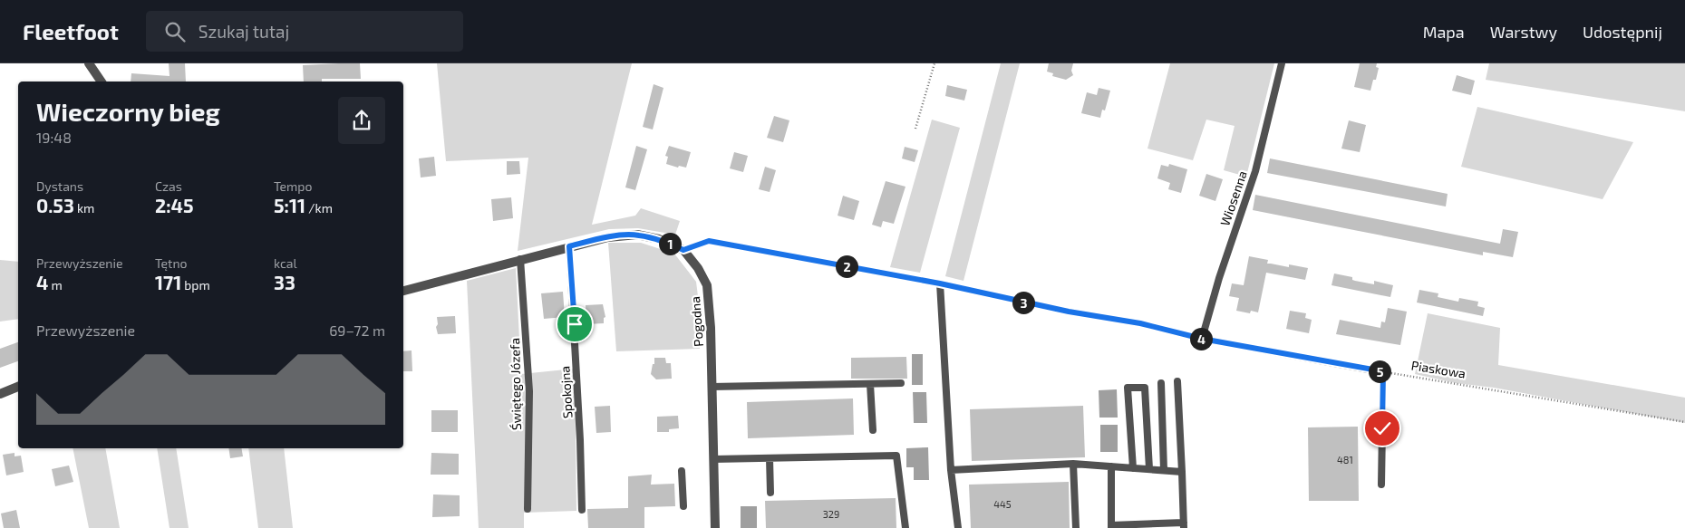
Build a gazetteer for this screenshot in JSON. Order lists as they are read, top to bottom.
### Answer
{
  "streets": {
    "street": ["Pogodna"],
    "lane": ["Wiosenna", "Świętego Józefa", "Spokojna"],
    "path": ["Piaskowa"]
  },
  "crossings": [
    ["Pogodna", "Świętego Józefa"],
    ["Pogodna", "Spokojna"]
  ],
  "house_numbers": ["481", "445", "329"],
  "page": {
    "header": "Fleetfoot",
    "search": "Szukaj tutaj",
    "nav": ["Mapa", "Warstwy", "Udostępnij"],
    "heading": ["Wieczorny bieg", "19:48"],
    "stats": [
      ["Dystans", "0.53 km"],
      ["Czas", "2:45"],
      ["Tempo", "5:11 /km"],
      ["Przewyższenie", "4 m"],
      ["Tętno", "171 bpm"],
      ["kcal", "33"]
    ],
    "pins": [
      "1",
      "2",
      "3",
      "4",
      "5"
    ],
    "chart": ["Przewyższenie", "69–72 m"]
  }
}
